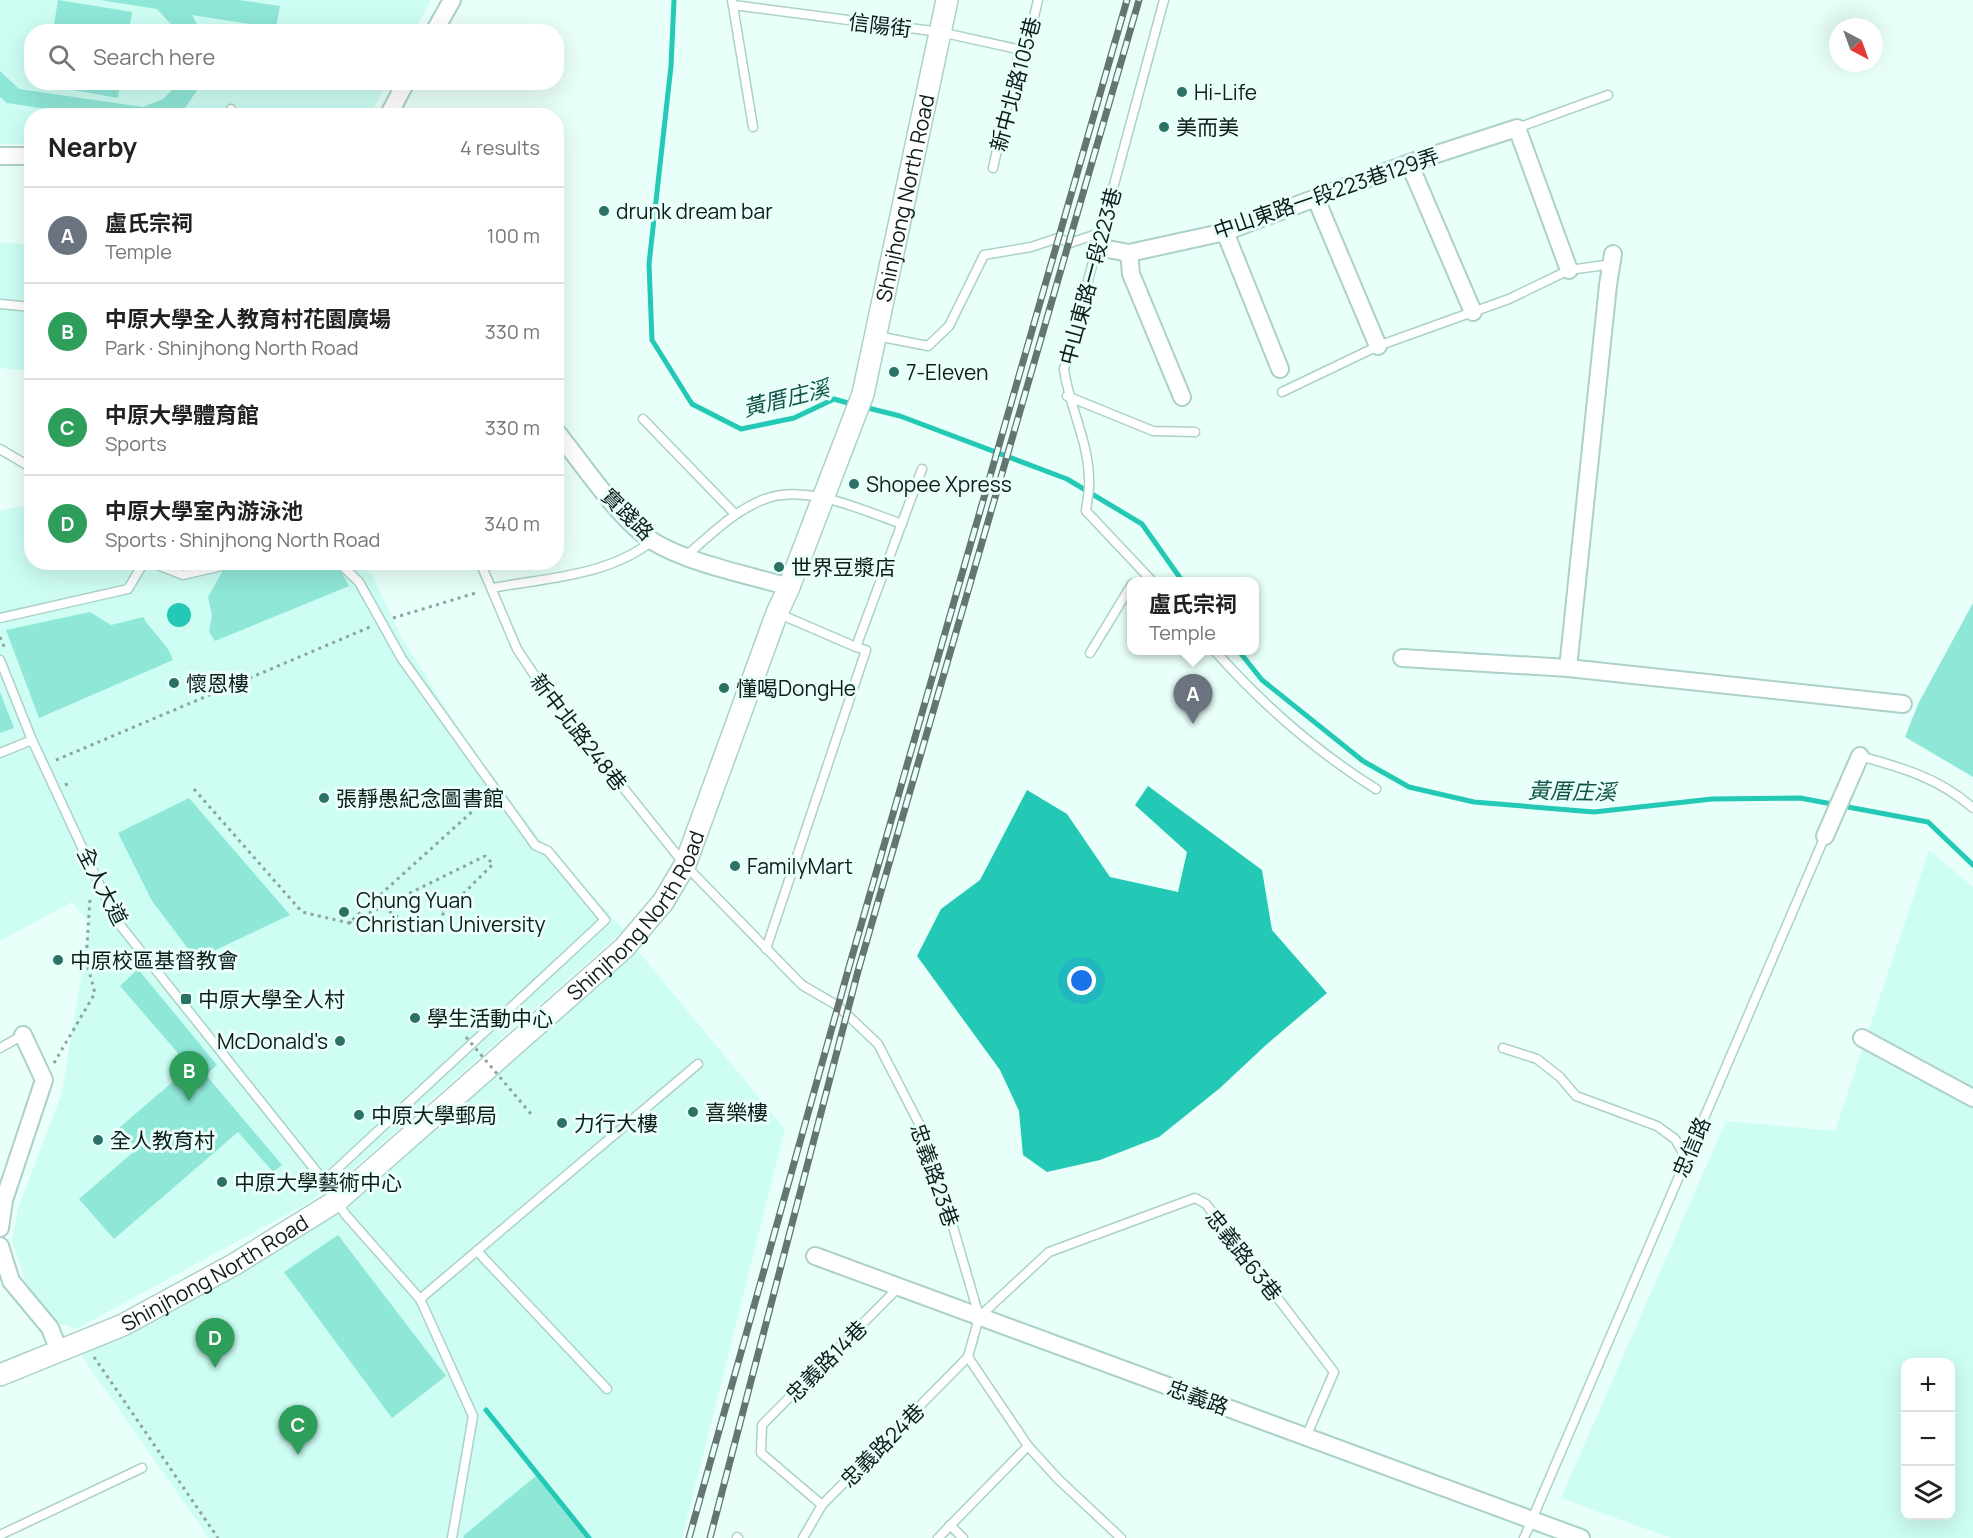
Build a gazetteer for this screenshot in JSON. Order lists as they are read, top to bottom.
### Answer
{
  "streets": {
    "street": [
      "中山東路一段223巷129弄",
      "Shinjhong North Road",
      "實踐路",
      "忠信路",
      "忠義路"
    ],
    "lane": [
      "信陽街",
      "新中北路105巷",
      "中山東路一段223巷",
      "新中北路248巷",
      "全人大道",
      "忠義路23巷",
      "忠義路63巷",
      "忠義路14巷",
      "忠義路24巷"
    ]
  },
  "crossings": [
    ["信陽街", "新中北路105巷"],
    ["信陽街", "Shinjhong North Road"],
    ["中山東路一段223巷129弄", "中山東路一段223巷"],
    ["Shinjhong North Road", "實踐路"],
    ["Shinjhong North Road", "新中北路248巷"],
    ["Shinjhong North Road", "全人大道"],
    ["新中北路248巷", "忠義路23巷"],
    ["忠信路", "忠義路"],
    ["忠義路23巷", "忠義路63巷"],
    ["忠義路23巷", "忠義路"],
    ["忠義路63巷", "忠義路"],
    ["忠義路14巷", "忠義路"],
    ["忠義路14巷", "忠義路24巷"]
  ],
  "water": ["黃厝庄溪"],
  "places": {
    "other": [
      "Hi-Life",
      "美而美",
      "drunk dream bar",
      "7-Eleven",
      "Shopee Xpress",
      "世界豆漿店",
      "懷恩樓",
      "懂喝DongHe",
      "張靜愚紀念圖書館",
      "FamilyMart",
      "Chung Yuan Christian University",
      "中原校區基督教會",
      "學生活動中心",
      "McDonald's",
      "喜樂樓",
      "中原大學郵局",
      "力行大樓",
      "全人教育村",
      "中原大學藝術中心"
    ],
    "transit": ["中原大學全人村"]
  },
  "north": "bottom right",
  "page": {
    "search": "Search here",
    "heading": ["Nearby", "4 results"],
    "list": [
      {
        "mark": "A",
        "name": "盧氏宗祠",
        "note": "Temple",
        "value": "100 m"
      },
      {
        "mark": "B",
        "name": "中原大學全人教育村花園廣場",
        "note": "Park · Shinjhong North Road",
        "value": "330 m"
      },
      {
        "mark": "C",
        "name": "中原大學體育館",
        "note": "Sports",
        "value": "330 m"
      },
      {
        "mark": "D",
        "name": "中原大學室內游泳池",
        "note": "Sports · Shinjhong North Road",
        "value": "340 m"
      }
    ],
    "popup": ["盧氏宗祠", "Temple"],
    "pins": [
      "A",
      "B",
      "D",
      "C"
    ],
    "map_buttons": ["+", "−"]
  }
}
